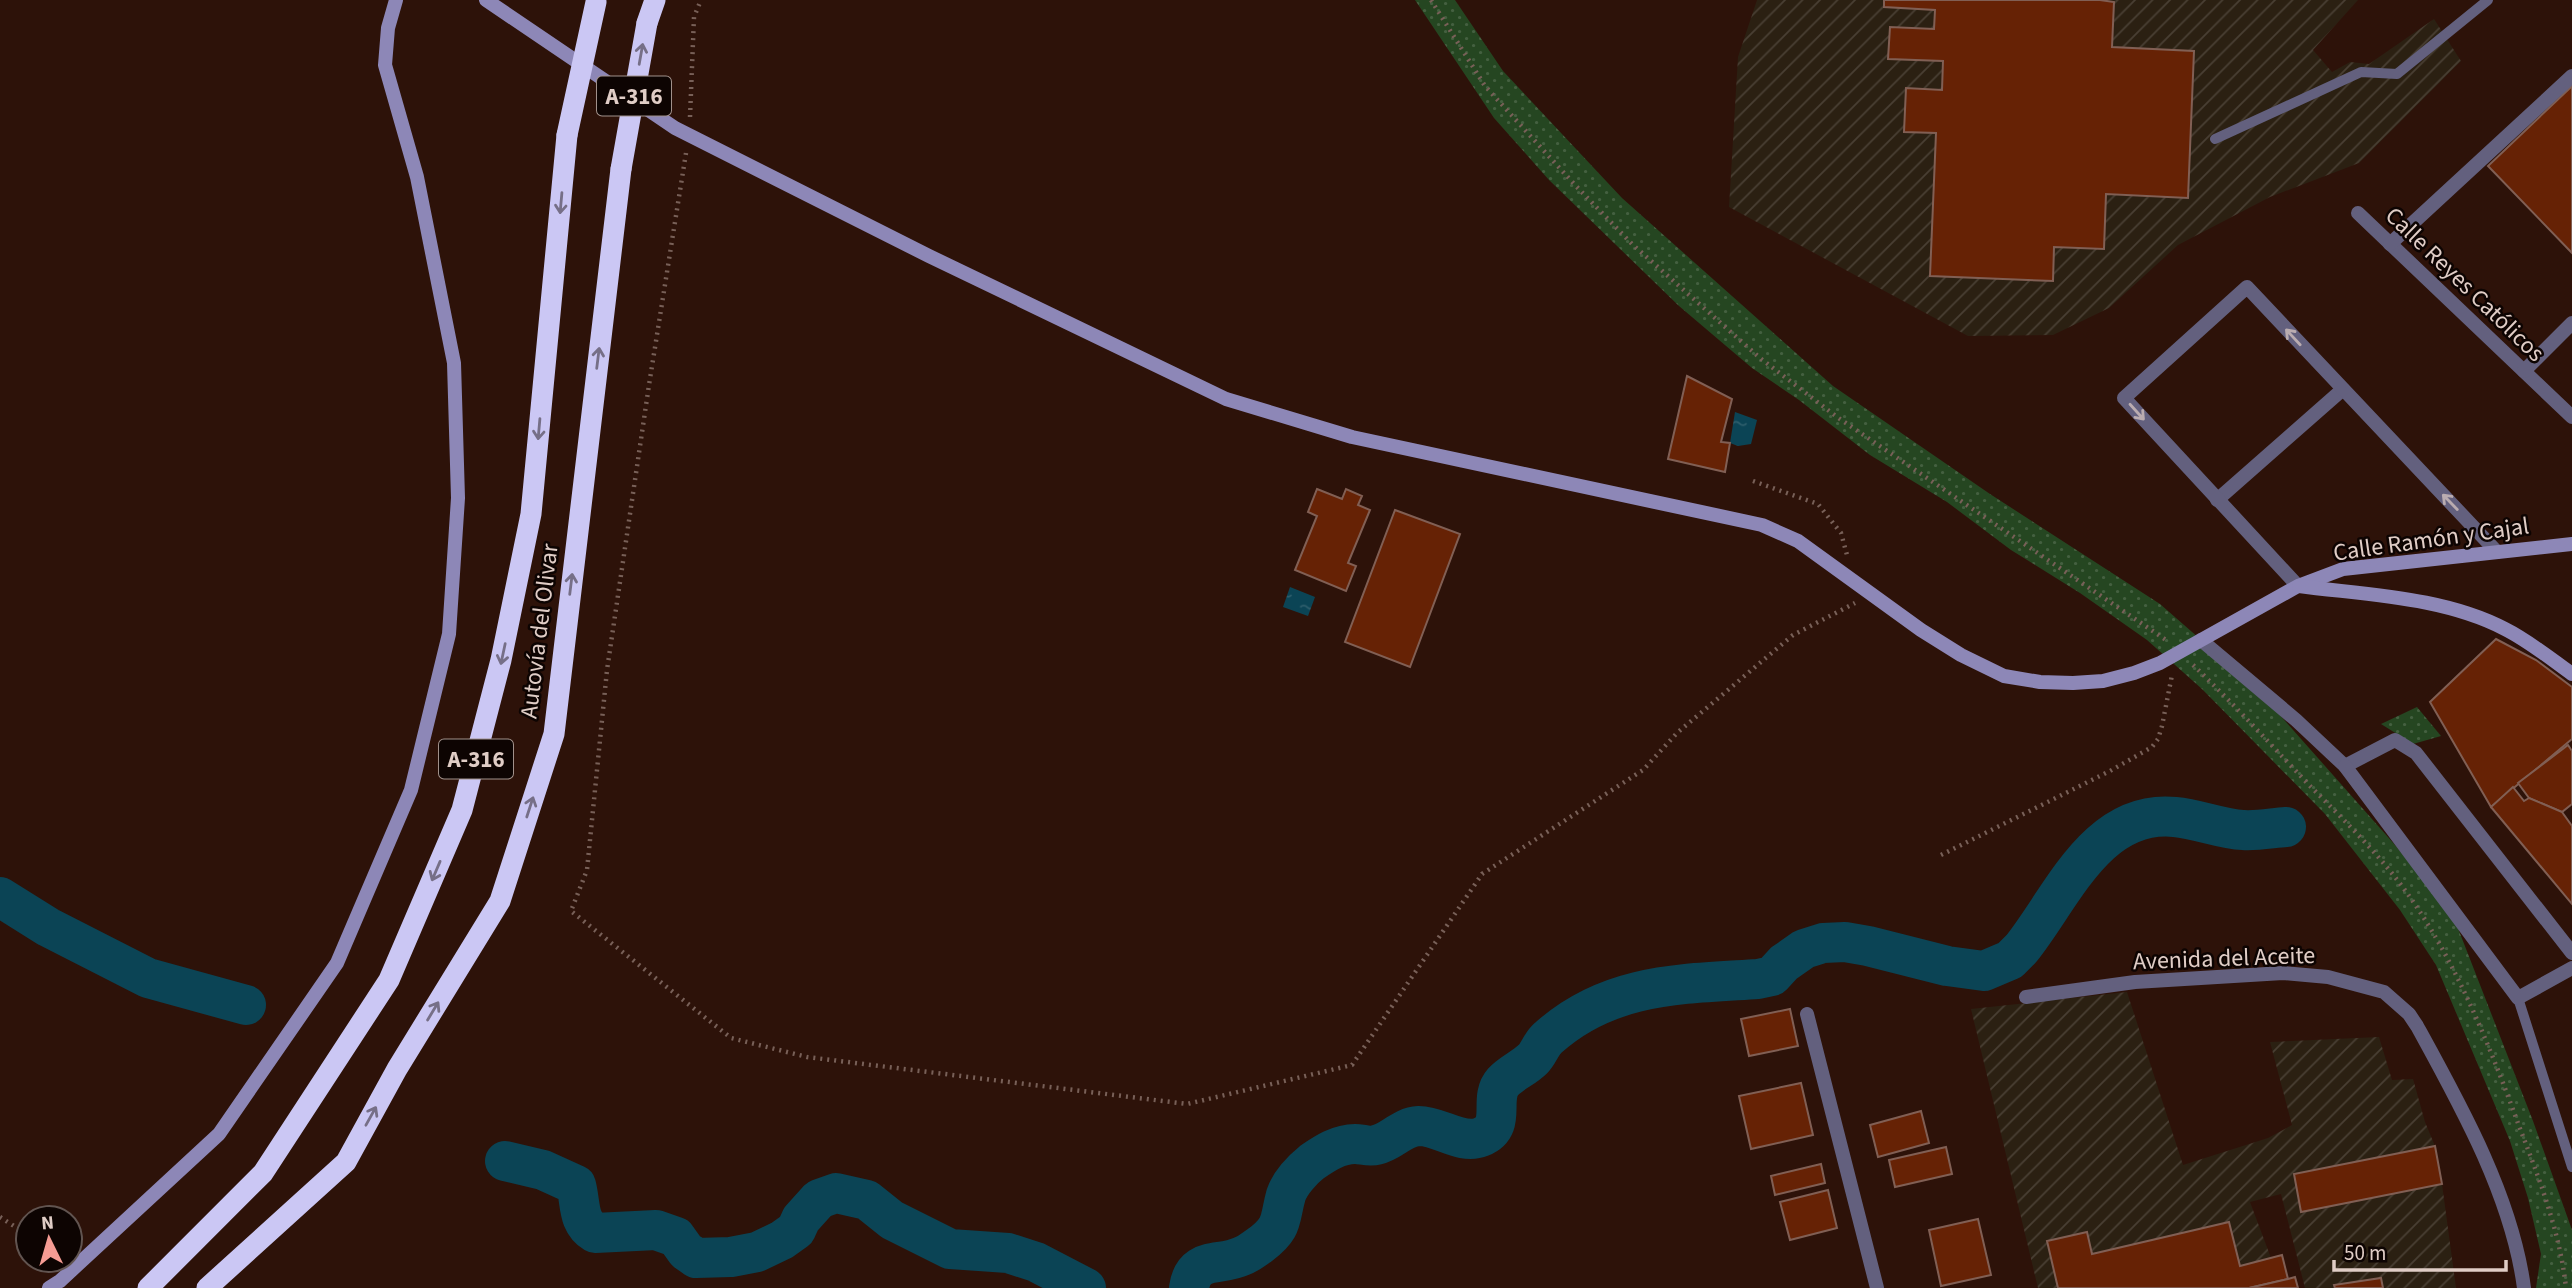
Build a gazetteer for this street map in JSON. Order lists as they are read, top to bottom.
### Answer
{
  "streets": {
    "highway": ["A-316", "Autovía del Olivar"],
    "street": ["Calle Reyes Católicos", "Calle Ramón y Cajal", "Avenida del Aceite"]
  },
  "scale_bar": "50 m",
  "north": "top"
}
